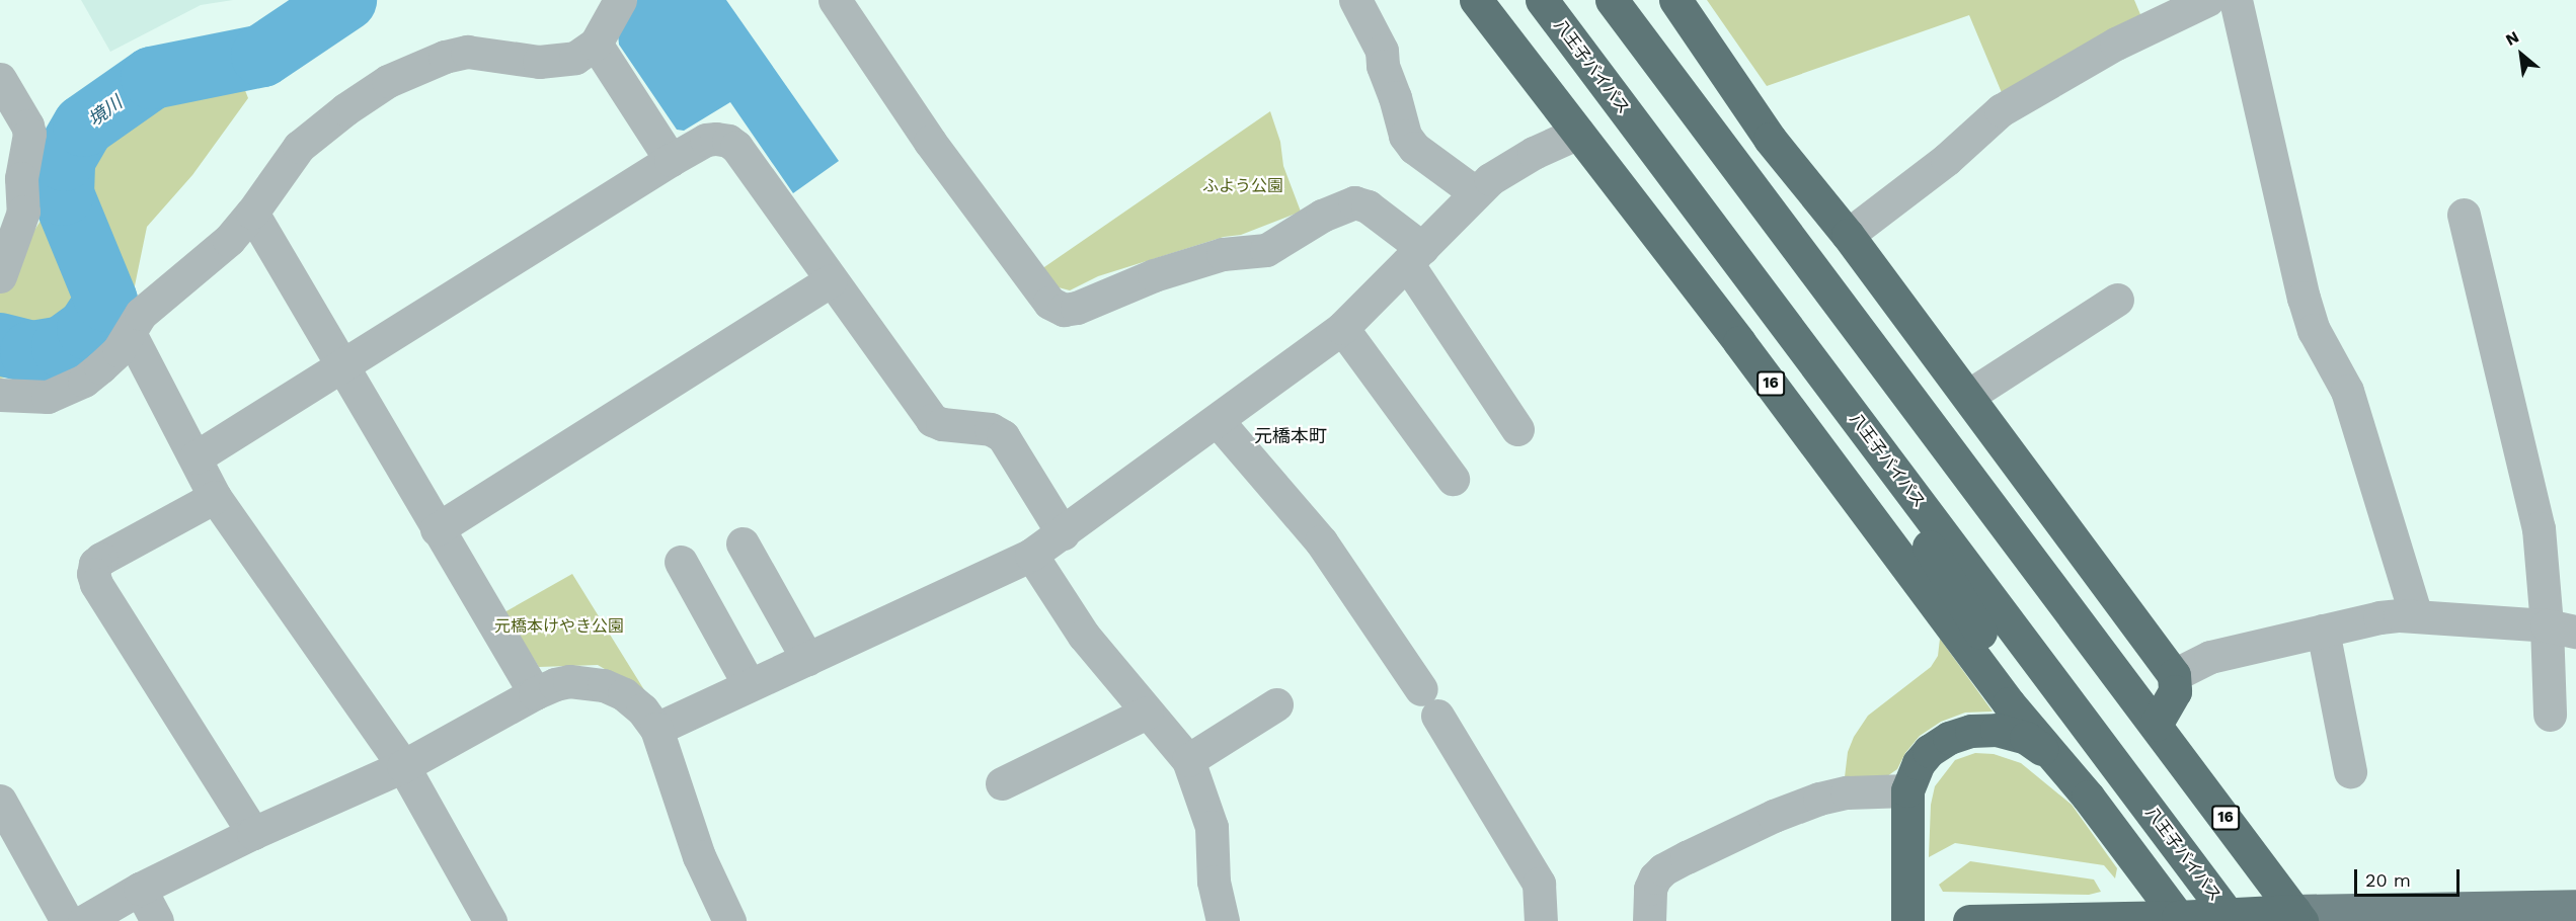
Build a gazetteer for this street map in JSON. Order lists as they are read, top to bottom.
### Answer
{
  "streets": {
    "highway": ["八王子バイパス", "16"]
  },
  "crossings": [
    ["八王子バイパス", "16"]
  ],
  "districts": ["元橋本町"],
  "water": ["境川"],
  "parks": ["ふよう公園", "元橋本けやき公園"],
  "scale_bar": "20 m",
  "north": "top left"
}
